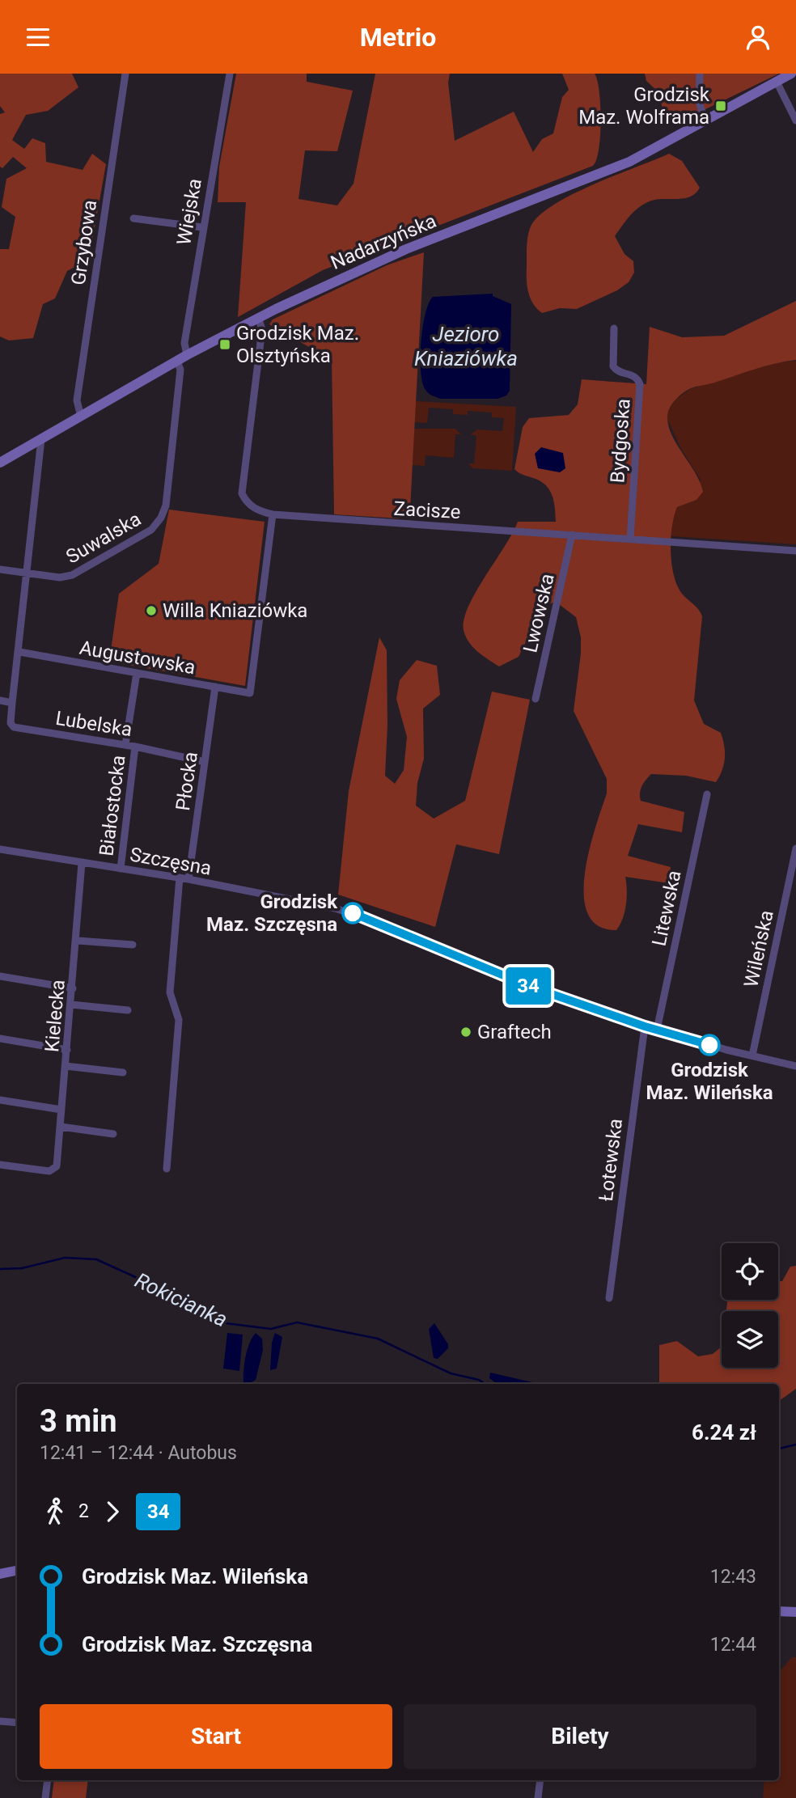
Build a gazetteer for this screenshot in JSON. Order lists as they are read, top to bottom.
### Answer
{
  "streets": {
    "street": [
      "Wiejska",
      "Nadarzyńska",
      "Grzybowa",
      "Bydgoska",
      "Zacisze",
      "Suwalska",
      "Lwowska",
      "Augustowska",
      "Lubelska",
      "Płocka",
      "Białostocka",
      "Szczęsna",
      "Litewska",
      "Wileńska",
      "Kielecka",
      "Łotewska"
    ]
  },
  "crossings": [
    ["Wiejska", "Nadarzyńska"],
    ["Nadarzyńska", "Grzybowa"],
    ["Nadarzyńska", "Zacisze"],
    ["Nadarzyńska", "Suwalska"],
    ["Bydgoska", "Zacisze"],
    ["Zacisze", "Lwowska"],
    ["Zacisze", "Augustowska"],
    ["Augustowska", "Płocka"],
    ["Augustowska", "Białostocka"],
    ["Lubelska", "Płocka"],
    ["Lubelska", "Białostocka"],
    ["Płocka", "Szczęsna"],
    ["Białostocka", "Szczęsna"],
    ["Szczęsna", "Litewska"],
    ["Szczęsna", "Wileńska"],
    ["Szczęsna", "Kielecka"],
    ["Szczęsna", "Łotewska"]
  ],
  "water": ["Jezioro Kniaziówka", "Rokicianka"],
  "places": {
    "transit": ["Grodzisk Maz. Wolframa", "Grodzisk Maz. Olsztyńska"],
    "other": [
      "Willa Kniaziówka",
      "Grodzisk Maz. Szczęsna",
      "Graftech",
      "Grodzisk Maz. Wileńska"
    ]
  },
  "lines": ["bus line 34"],
  "page": {
    "header": "Metrio",
    "on_map": "34",
    "heading": ["3 min", "12:41 – 12:44 · Autobus", "6.24 zł"],
    "legs": ["2", "34"],
    "list": [
      {
        "name": "Grodzisk Maz. Wileńska",
        "value": "12:43"
      },
      {
        "name": "Grodzisk Maz. Szczęsna",
        "value": "12:44"
      }
    ],
    "buttons": ["Start", "Bilety"]
  }
}
